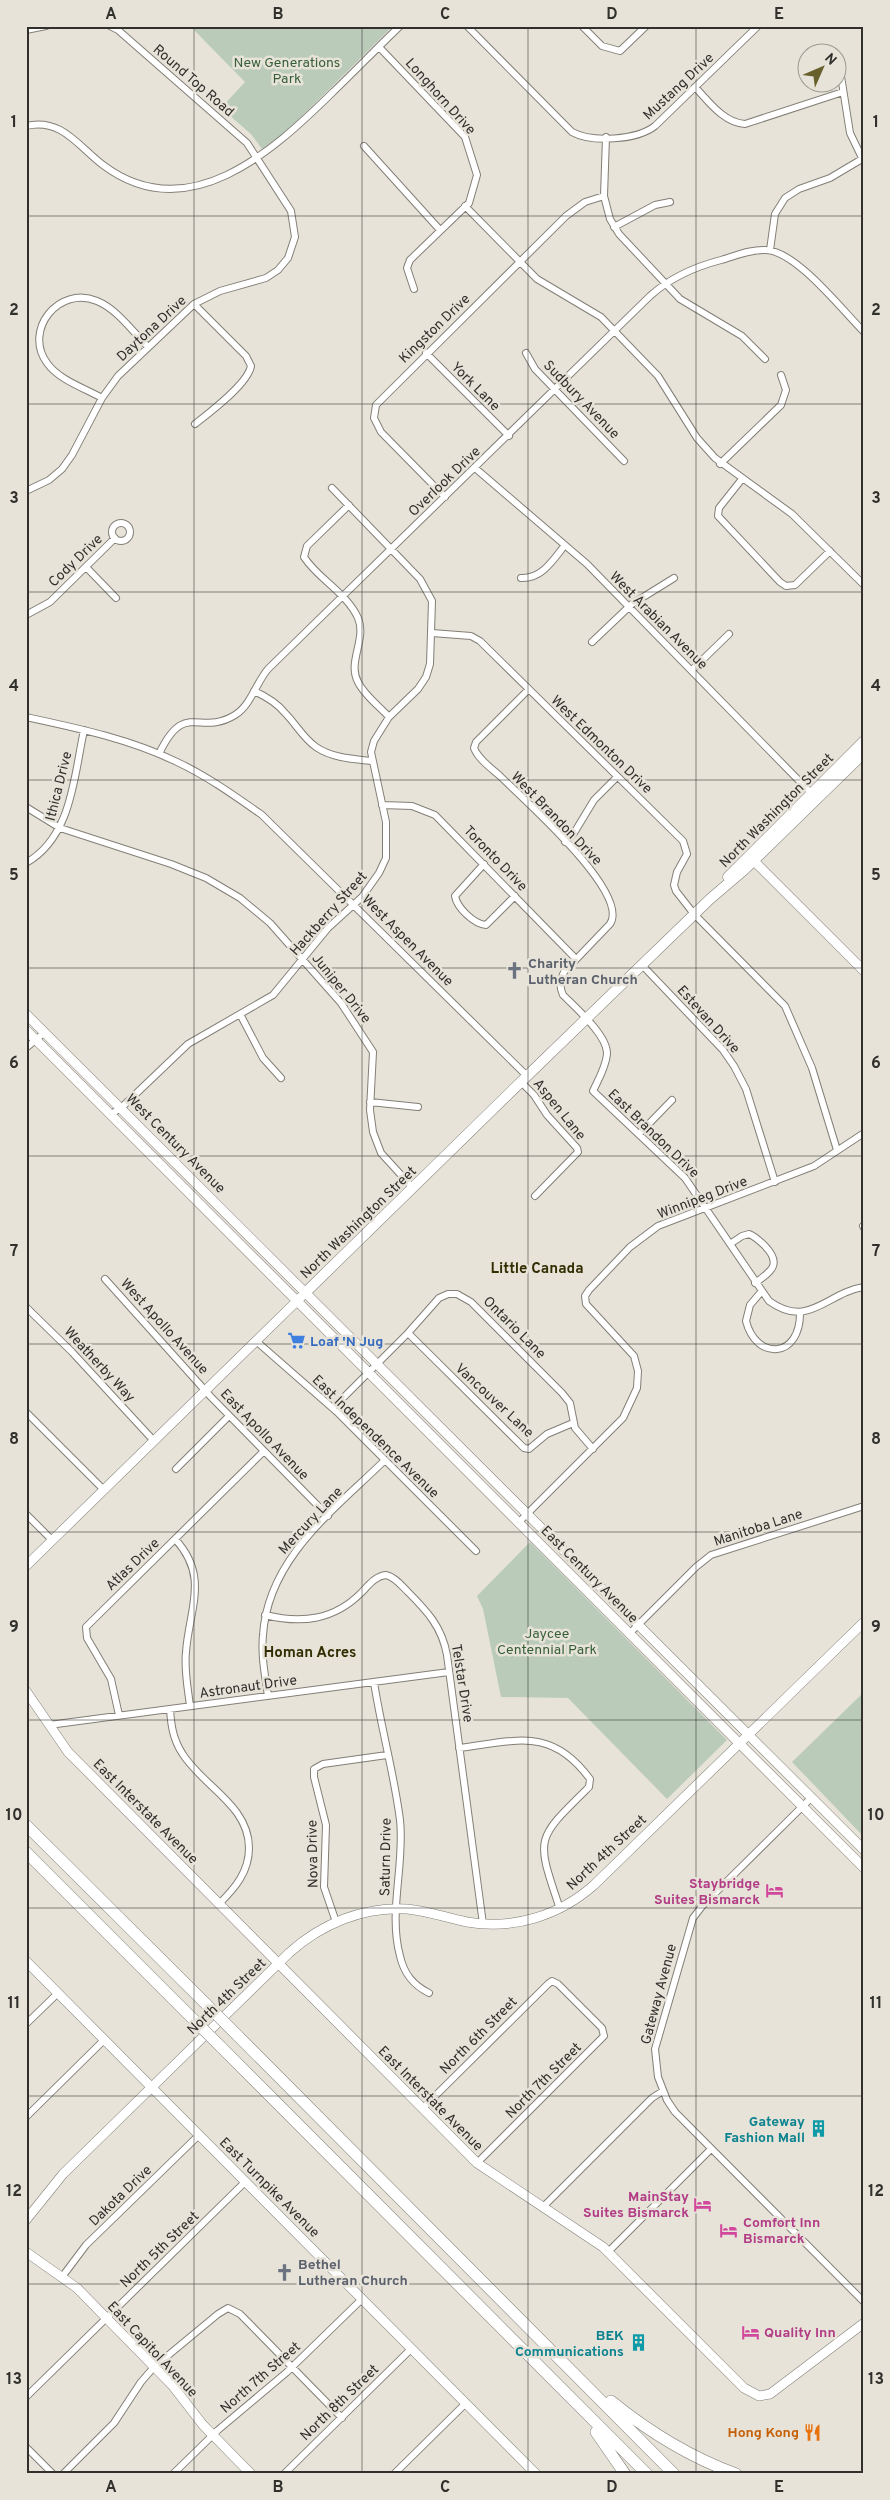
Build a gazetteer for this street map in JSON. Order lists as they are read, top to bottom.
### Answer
{
  "streets": {
    "main road": ["North Washington Street"],
    "street": [
      "Round Top Road",
      "Mustang Drive",
      "Longhorn Drive",
      "Daytona Drive",
      "Kingston Drive",
      "York Lane",
      "Sudbury Avenue",
      "Overlook Drive",
      "Cody Drive",
      "West Arabian Avenue",
      "West Edmonton Drive",
      "Ithica Drive",
      "West Brandon Drive",
      "Toronto Drive",
      "Hackberry Street",
      "West Aspen Avenue",
      "Juniper Drive",
      "Estevan Drive",
      "Aspen Lane",
      "East Brandon Drive",
      "West Century Avenue",
      "Winnipeg Drive",
      "West Apollo Avenue",
      "Ontario Lane",
      "Weatherby Way",
      "Vancouver Lane",
      "East Apollo Avenue",
      "East Independence Avenue",
      "Mercury Lane",
      "Manitoba Lane",
      "Atlas Drive",
      "East Century Avenue",
      "Telstar Drive",
      "Astronaut Drive",
      "East Interstate Avenue",
      "North 4th Street",
      "Nova Drive",
      "Saturn Drive",
      "Gateway Avenue",
      "North 6th Street",
      "North 7th Street",
      "East Turnpike Avenue",
      "Dakota Drive",
      "North 5th Street",
      "East Capitol Avenue",
      "North 8th Street"
    ]
  },
  "crossings": [
    ["Round Top Road", "Daytona Drive"],
    ["Kingston Drive", "York Lane"],
    ["Kingston Drive", "Overlook Drive"],
    ["York Lane", "Overlook Drive"],
    ["Sudbury Avenue", "Overlook Drive"],
    ["Overlook Drive", "West Arabian Avenue"],
    ["Overlook Drive", "Hackberry Street"],
    ["Overlook Drive", "West Aspen Avenue"],
    ["West Arabian Avenue", "North Washington Street"],
    ["West Edmonton Drive", "North Washington Street"],
    ["West Edmonton Drive", "West Brandon Drive"],
    ["West Edmonton Drive", "Hackberry Street"],
    ["Ithica Drive", "West Aspen Avenue"],
    ["Ithica Drive", "Juniper Drive"],
    ["North Washington Street", "West Brandon Drive"],
    ["North Washington Street", "West Aspen Avenue"],
    ["North Washington Street", "Juniper Drive"],
    ["North Washington Street", "Estevan Drive"],
    ["North Washington Street", "Aspen Lane"],
    ["North Washington Street", "East Brandon Drive"],
    ["North Washington Street", "West Century Avenue"],
    ["North Washington Street", "West Apollo Avenue"],
    ["North Washington Street", "Weatherby Way"],
    ["North Washington Street", "East Apollo Avenue"],
    ["North Washington Street", "East Independence Avenue"],
    ["North Washington Street", "East Century Avenue"],
    ["West Brandon Drive", "Toronto Drive"],
    ["West Brandon Drive", "East Brandon Drive"],
    ["Toronto Drive", "Hackberry Street"],
    ["Hackberry Street", "West Aspen Avenue"],
    ["Hackberry Street", "Juniper Drive"],
    ["Hackberry Street", "West Century Avenue"],
    ["West Aspen Avenue", "Aspen Lane"],
    ["Estevan Drive", "Winnipeg Drive"],
    ["East Brandon Drive", "Winnipeg Drive"],
    ["West Century Avenue", "East Century Avenue"],
    ["Winnipeg Drive", "Ontario Lane"],
    ["Winnipeg Drive", "East Century Avenue"],
    ["West Apollo Avenue", "East Apollo Avenue"],
    ["Ontario Lane", "Vancouver Lane"],
    ["Ontario Lane", "East Independence Avenue"],
    ["Ontario Lane", "East Century Avenue"],
    ["East Apollo Avenue", "Mercury Lane"],
    ["East Apollo Avenue", "Atlas Drive"],
    ["East Independence Avenue", "Mercury Lane"],
    ["Mercury Lane", "Telstar Drive"],
    ["Mercury Lane", "Astronaut Drive"],
    ["Manitoba Lane", "East Century Avenue"],
    ["Atlas Drive", "Astronaut Drive"],
    ["East Century Avenue", "North 4th Street"],
    ["East Century Avenue", "Gateway Avenue"],
    ["Telstar Drive", "Astronaut Drive"],
    ["Telstar Drive", "North 4th Street"],
    ["Astronaut Drive", "East Interstate Avenue"],
    ["Astronaut Drive", "Saturn Drive"],
    ["East Interstate Avenue", "North 4th Street"],
    ["East Interstate Avenue", "North 6th Street"],
    ["East Interstate Avenue", "North 7th Street"],
    ["North 4th Street", "Nova Drive"],
    ["North 4th Street", "Saturn Drive"],
    ["North 4th Street", "East Turnpike Avenue"],
    ["Nova Drive", "Saturn Drive"],
    ["North 6th Street", "North 7th Street"],
    ["North 7th Street", "East Turnpike Avenue"],
    ["North 7th Street", "East Capitol Avenue"],
    ["East Turnpike Avenue", "Dakota Drive"],
    ["East Turnpike Avenue", "North 5th Street"],
    ["East Turnpike Avenue", "North 8th Street"],
    ["Dakota Drive", "East Capitol Avenue"],
    ["North 5th Street", "East Capitol Avenue"]
  ],
  "districts": ["Little Canada", "Homan Acres"],
  "parks": ["New Generations Park", "Jaycee Centennial Park"],
  "places": {
    "church": ["Charity Lutheran Church", "Bethel Lutheran Church"],
    "supermarket": ["Loaf 'N Jug"],
    "hotel": [
      "Staybridge Suites Bismarck",
      "MainStay Suites Bismarck",
      "Comfort Inn Bismarck",
      "Quality Inn"
    ],
    "building": ["Gateway Fashion Mall", "BEK Communications"],
    "restaurant": ["Hong Kong"]
  },
  "north": "top right",
  "grid": {
    "columns": [
      "A",
      "B",
      "C",
      "D",
      "E"
    ],
    "rows": [
      "1",
      "2",
      "3",
      "4",
      "5",
      "6",
      "7",
      "8",
      "9",
      "10",
      "11",
      "12",
      "13"
    ]
  }
}
